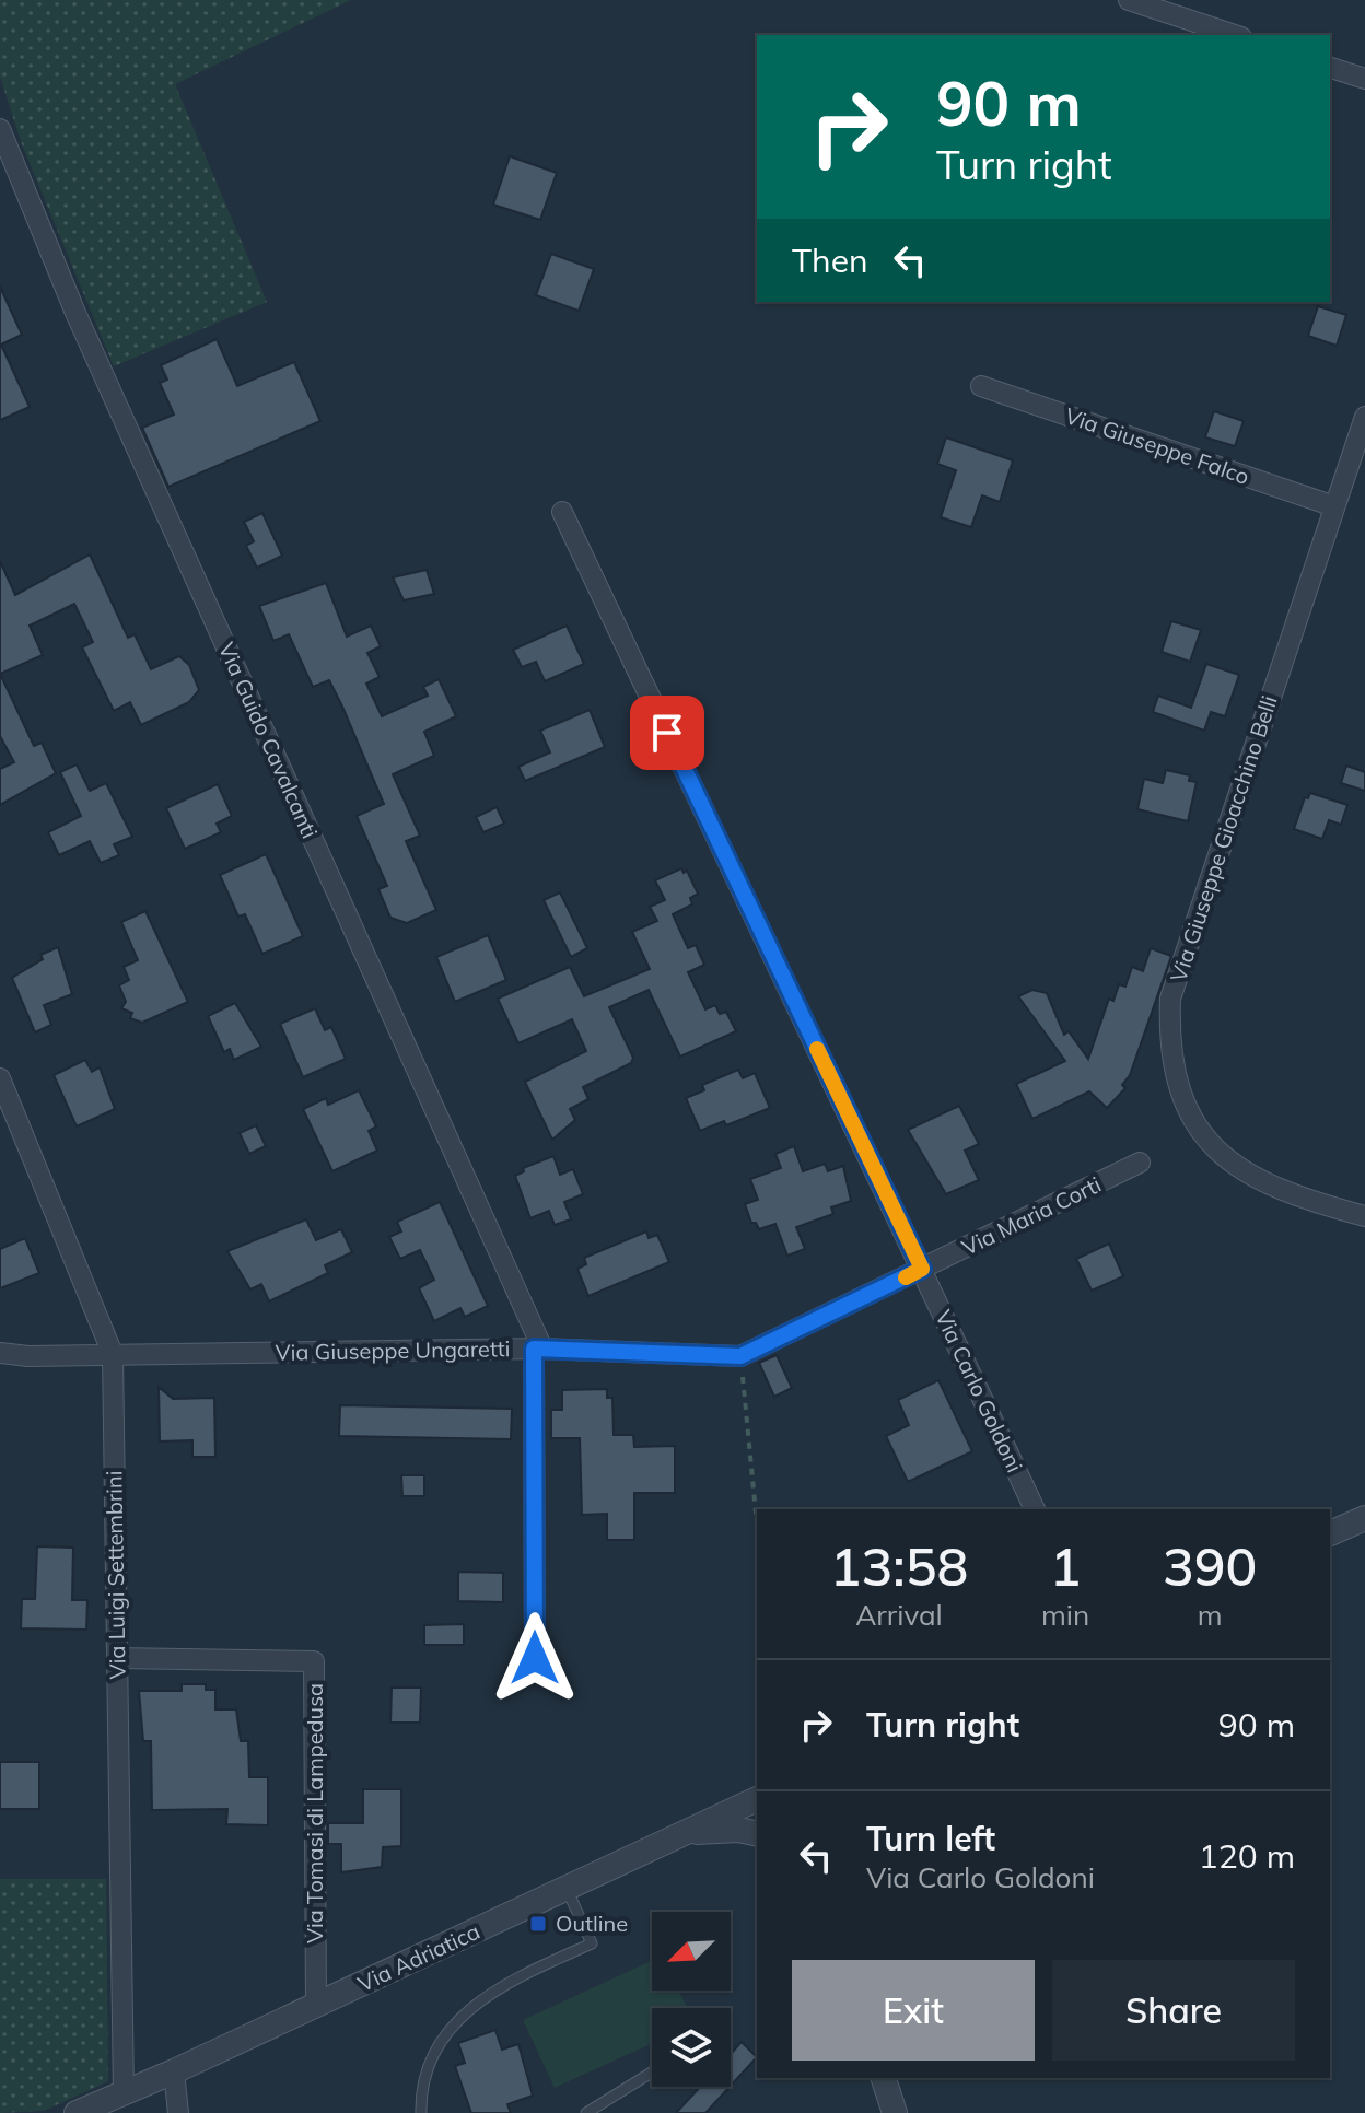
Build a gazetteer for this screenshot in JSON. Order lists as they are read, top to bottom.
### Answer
{
  "streets": {
    "street": [
      "Via Giuseppe Falco",
      "Via Guido Cavalcanti",
      "Via Giuseppe Gioacchino Belli",
      "Via Maria Corti",
      "Via Giuseppe Ungaretti",
      "Via Carlo Goldoni",
      "Via Luigi Settembrini",
      "Via Tomasi di Lampedusa",
      "Via Adriatica"
    ]
  },
  "crossings": [
    ["Via Giuseppe Falco", "Via Giuseppe Gioacchino Belli"],
    ["Via Guido Cavalcanti", "Via Giuseppe Ungaretti"],
    ["Via Maria Corti", "Via Giuseppe Ungaretti"],
    ["Via Maria Corti", "Via Carlo Goldoni"],
    ["Via Giuseppe Ungaretti", "Via Carlo Goldoni"],
    ["Via Giuseppe Ungaretti", "Via Luigi Settembrini"],
    ["Via Luigi Settembrini", "Via Tomasi di Lampedusa"],
    ["Via Luigi Settembrini", "Via Adriatica"],
    ["Via Tomasi di Lampedusa", "Via Adriatica"]
  ],
  "places": {
    "transit": ["Outline"]
  },
  "north": "bottom left",
  "page": {
    "turn": ["90 m", "Turn right"],
    "then": "Then",
    "eta": [
      "13:58",
      "Arrival",
      "1",
      "min",
      "390",
      "m"
    ],
    "list": [
      {
        "name": "Turn right",
        "value": "90 m"
      },
      {
        "name": "Turn left",
        "note": "Via Carlo Goldoni",
        "value": "120 m"
      }
    ],
    "buttons": ["Exit", "Share"]
  }
}
